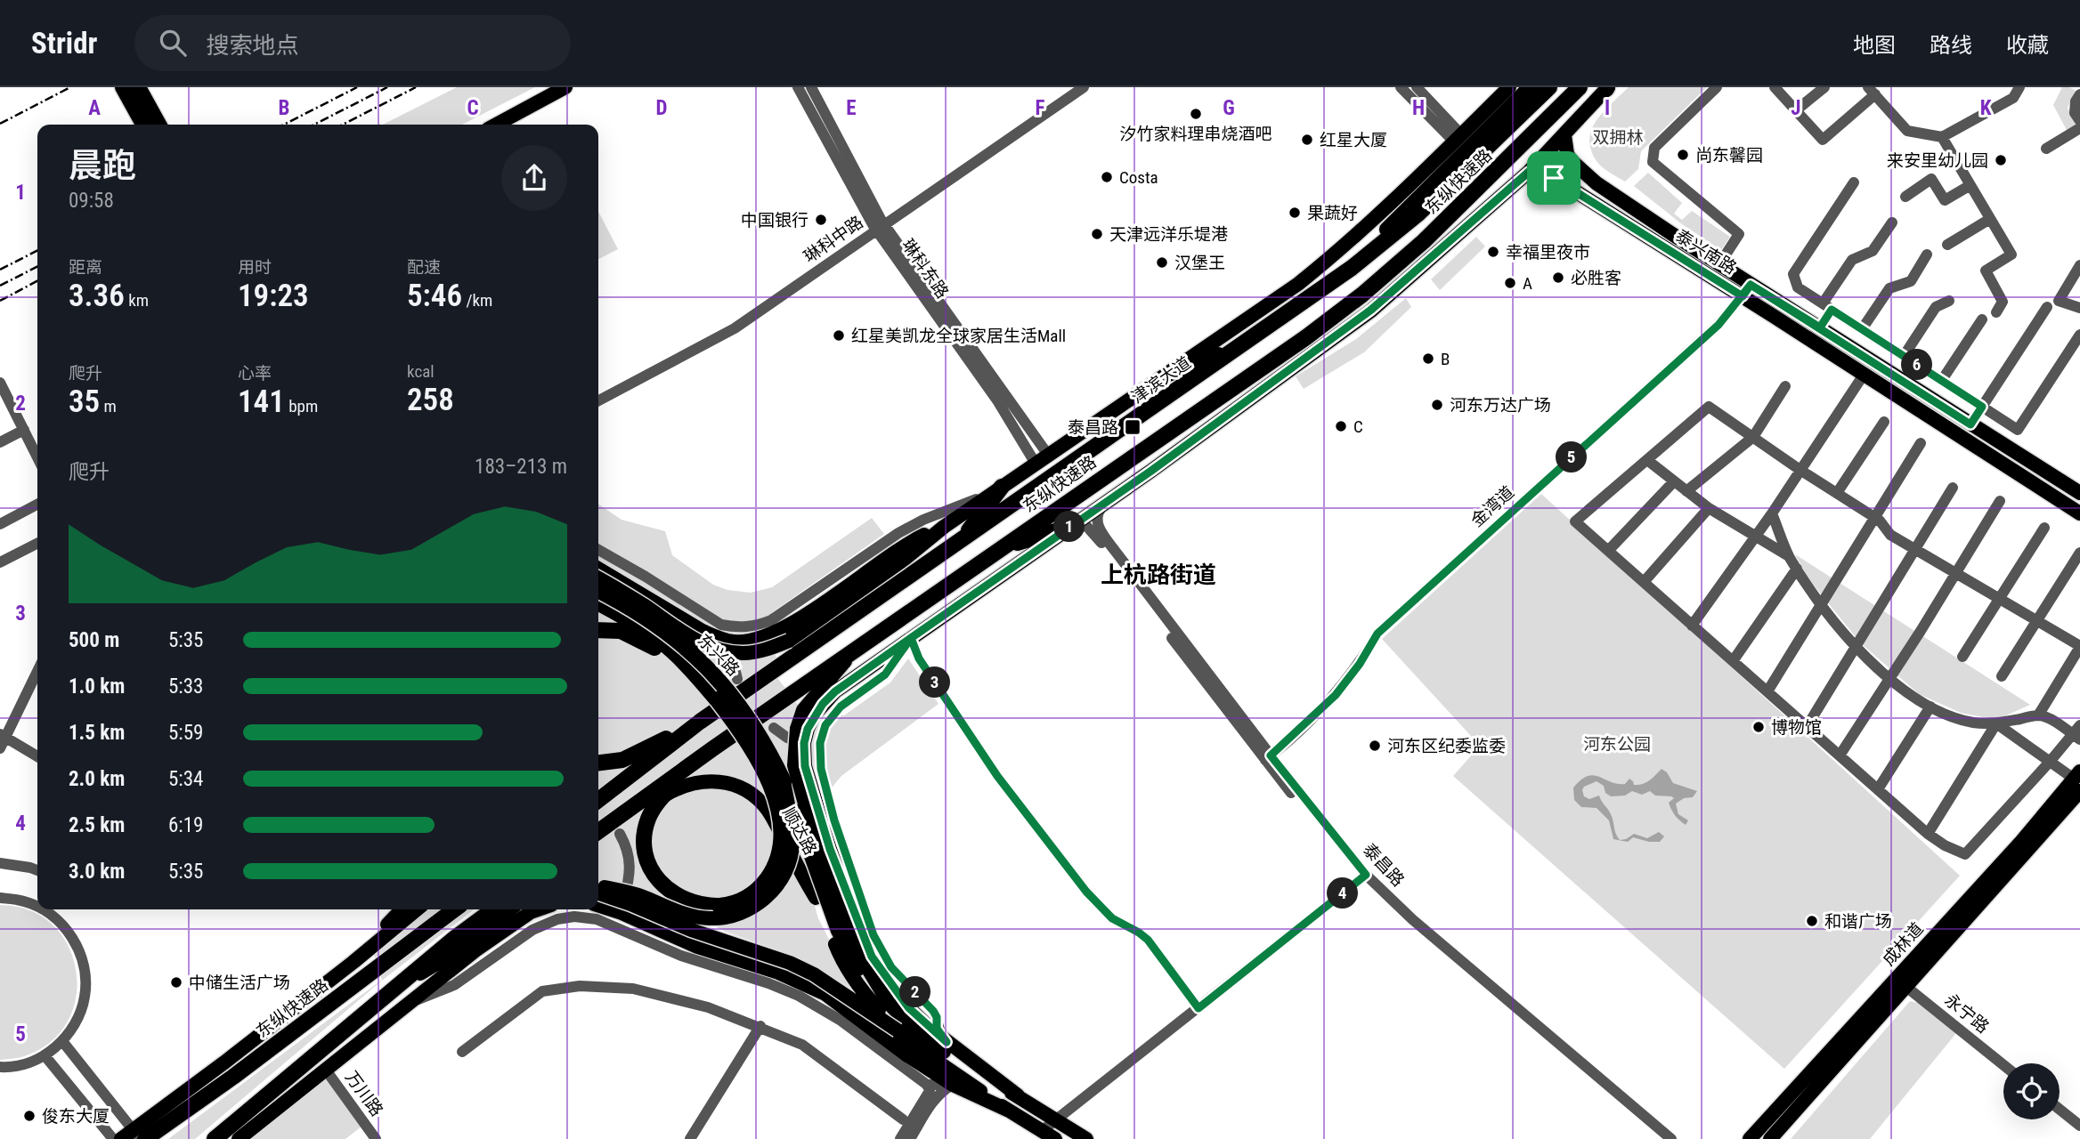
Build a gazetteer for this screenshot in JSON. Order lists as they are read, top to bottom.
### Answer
{
  "streets": {
    "highway": ["东纵快速路", "津滨大道", "东兴路"],
    "main road": ["泰兴南路", "顺达路", "成林道"],
    "street": [
      "琳科中路",
      "琳科东路",
      "金湾道",
      "泰昌路",
      "永宁路",
      "万川路"
    ]
  },
  "crossings": [
    ["东纵快速路", "津滨大道"],
    ["琳科中路", "琳科东路"],
    ["泰兴南路", "金湾道"],
    ["琳科东路", "津滨大道"],
    ["金湾道", "泰昌路"],
    ["东兴路", "顺达路"],
    ["成林道", "永宁路"]
  ],
  "districts": ["上杭路街道"],
  "parks": ["双拥林", "河东公园"],
  "places": {
    "other": [
      "汐竹家料理串烧酒吧",
      "红星大厦",
      "尚东馨园",
      "来安里幼儿园",
      "Costa",
      "果蔬好",
      "中国银行",
      "天津远洋乐堤港",
      "幸福里夜市",
      "汉堡王",
      "必胜客",
      "A",
      "红星美凯龙全球家居生活Mall",
      "B",
      "河东万达广场",
      "C",
      "博物馆",
      "河东区纪委监委",
      "和谐广场",
      "中储生活广场",
      "俊东大厦"
    ],
    "transit": ["泰昌路"]
  },
  "page": {
    "header": "Stridr",
    "search": "搜索地点",
    "nav": ["地图", "路线", "收藏"],
    "heading": ["晨跑", "09:58"],
    "stats": [
      ["距离", "3.36 km"],
      ["用时", "19:23"],
      ["配速", "5:46 /km"],
      ["爬升", "35 m"],
      ["心率", "141 bpm"],
      ["kcal", "258"]
    ],
    "pins": [
      "6",
      "5",
      "1",
      "3",
      "4",
      "2"
    ],
    "chart": ["爬升", "183–213 m"],
    "list": [
      {
        "name": "500 m",
        "note": "5:35"
      },
      {
        "name": "1.0 km",
        "note": "5:33"
      },
      {
        "name": "1.5 km",
        "note": "5:59"
      },
      {
        "name": "2.0 km",
        "note": "5:34"
      },
      {
        "name": "2.5 km",
        "note": "6:19"
      },
      {
        "name": "3.0 km",
        "note": "5:35"
      }
    ]
  },
  "grid": {
    "columns": [
      "A",
      "B",
      "C",
      "D",
      "E",
      "F",
      "G",
      "H",
      "I",
      "J",
      "K"
    ],
    "rows": [
      "1",
      "2",
      "3",
      "4",
      "5"
    ]
  }
}
